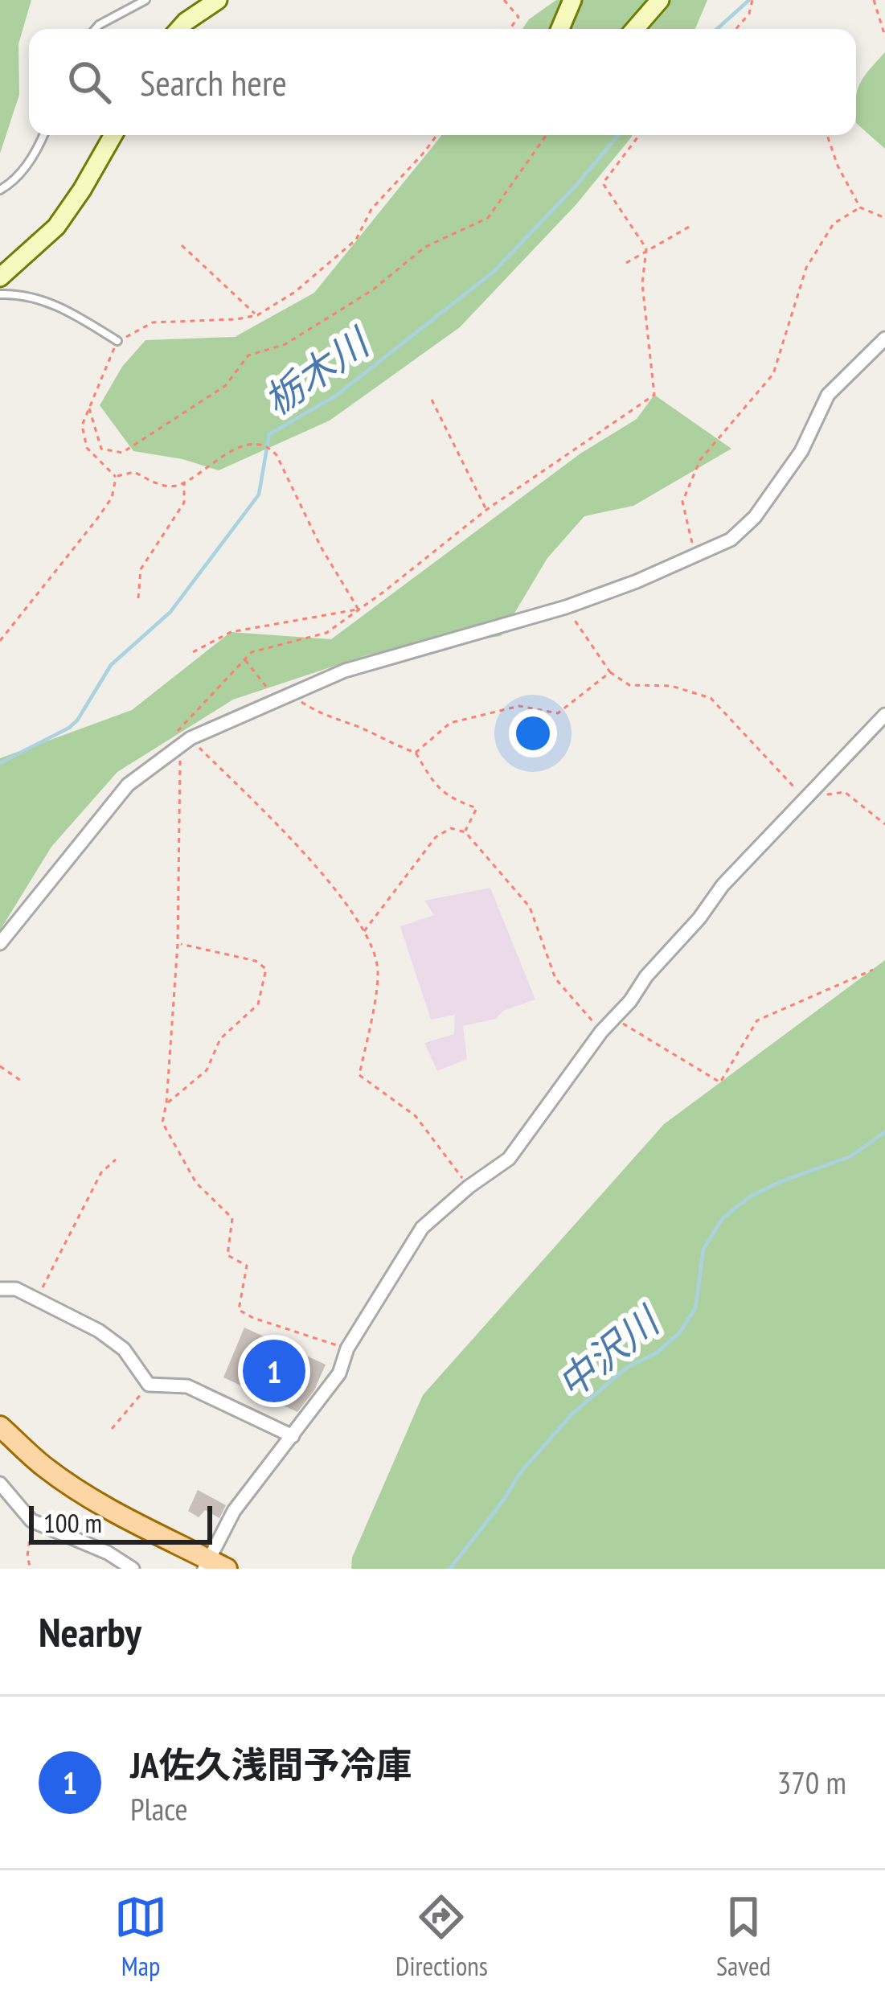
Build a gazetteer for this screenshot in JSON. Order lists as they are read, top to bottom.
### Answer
{
  "water": ["栃木川", "中沢川"],
  "scale_bar": "100 m",
  "page": {
    "search": "Search here",
    "pins": "1",
    "scale": "100 m",
    "heading": "Nearby",
    "list": [
      {
        "mark": "1",
        "name": "JA佐久浅間予冷庫",
        "note": "Place",
        "value": "370 m"
      }
    ],
    "nav": ["Map", "Directions", "Saved"]
  }
}
